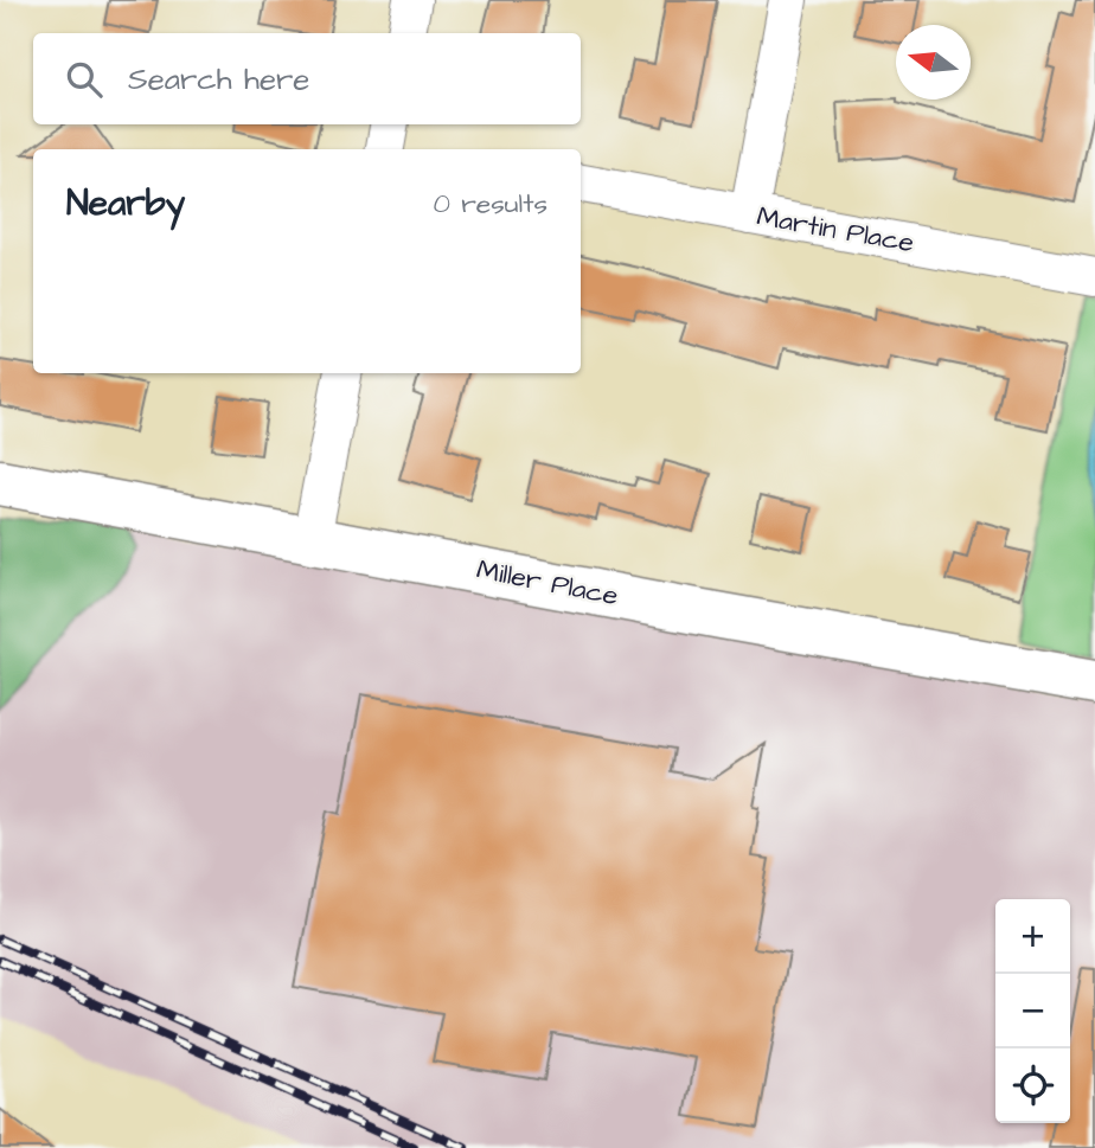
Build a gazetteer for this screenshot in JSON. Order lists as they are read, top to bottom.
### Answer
{
  "streets": {
    "street": ["Martin Place", "Miller Place"]
  },
  "north": "left",
  "page": {
    "search": "Search here",
    "heading": ["Nearby", "0 results"],
    "map_buttons": ["+", "−"]
  }
}
